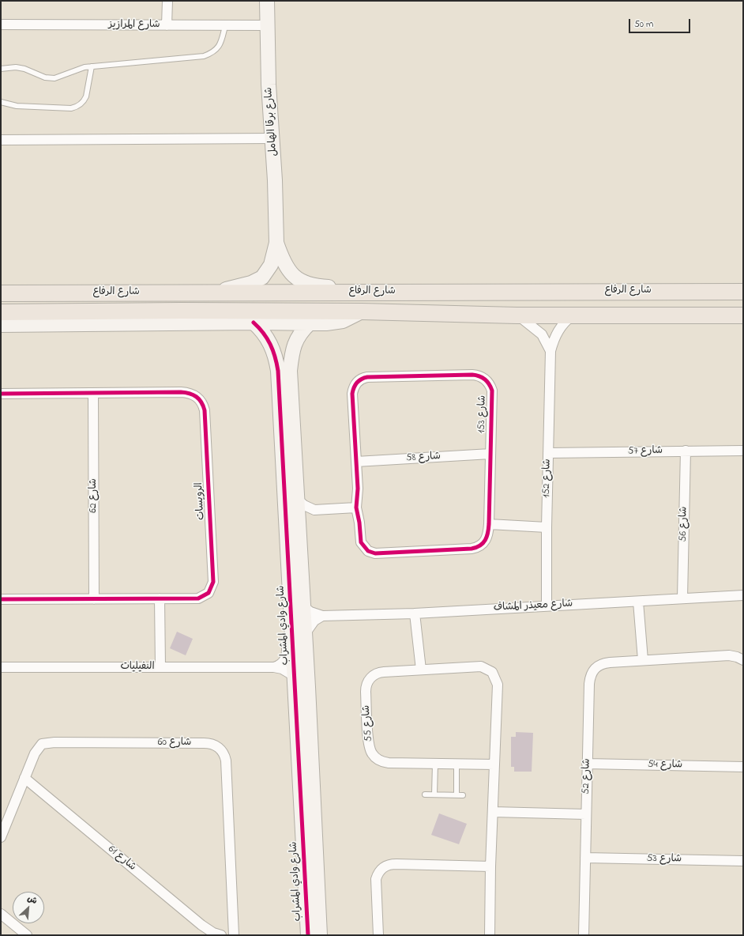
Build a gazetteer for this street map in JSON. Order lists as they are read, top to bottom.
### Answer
{
  "streets": {
    "main road": ["شارع الرفاع"],
    "street": [
      "شارع المرازيز",
      "شارع برقا الهامل",
      "شارع 153",
      "شارع 57",
      "شارع 58",
      "شارع 152",
      "شارع 62",
      "الرويسات",
      "شارع 56",
      "شارع معيذر المشاف",
      "شارع وادي المشراب",
      "النفيليات",
      "شارع 55",
      "شارع 60",
      "شارع 54",
      "شارع 52",
      "شارع 61",
      "شارع 53"
    ]
  },
  "crossings": [
    ["شارع المرازيز", "شارع برقا الهامل"],
    ["شارع برقا الهامل", "شارع الرفاع"],
    ["شارع الرفاع", "شارع 152"],
    ["شارع الرفاع", "شارع وادي المشراب"],
    ["شارع 153", "شارع 58"],
    ["شارع 57", "شارع 152"],
    ["شارع 57", "شارع 56"],
    ["شارع 152", "شارع معيذر المشاف"],
    ["شارع 62", "الرويسات"],
    ["شارع 56", "شارع معيذر المشاف"],
    ["شارع معيذر المشاف", "شارع وادي المشراب"],
    ["شارع وادي المشراب", "النفيليات"],
    ["شارع 60", "شارع 61"],
    ["شارع 54", "شارع 52"],
    ["شارع 52", "شارع 53"]
  ],
  "scale_bar": "50 m",
  "north": "top right"
}
